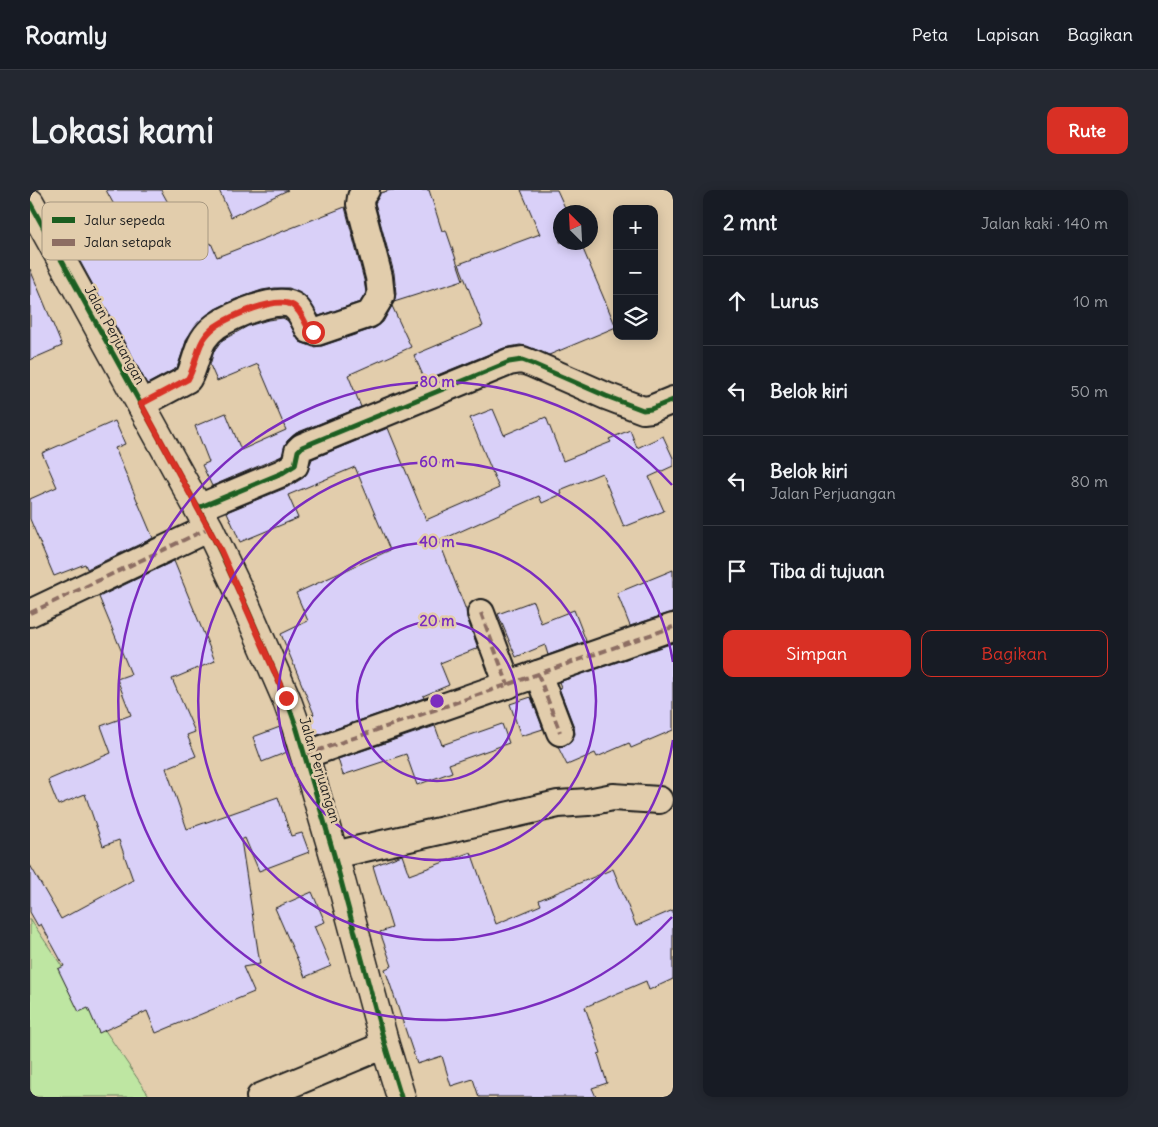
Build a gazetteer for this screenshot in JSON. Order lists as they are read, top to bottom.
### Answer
{
  "streets": {
    "street": ["Jalan Perjuangan"]
  },
  "legend": ["Jalur sepeda", "Jalan setapak"],
  "north": "top left",
  "page": {
    "header": "Roamly",
    "nav": ["Peta", "Lapisan", "Bagikan"],
    "buttons": [
      "Rute",
      ["Simpan", "Bagikan"]
    ],
    "title": "Lokasi kami",
    "heading": ["2 mnt", "Jalan kaki · 140 m"],
    "map_buttons": ["+", "−"],
    "list": [
      ["Lurus", "10 m"],
      ["Belok kiri", "50 m"],
      ["Belok kiri", "Jalan Perjuangan", "80 m"],
      "Tiba di tujuan"
    ]
  },
  "rings": [
    "80 m",
    "60 m",
    "40 m",
    "20 m"
  ]
}
